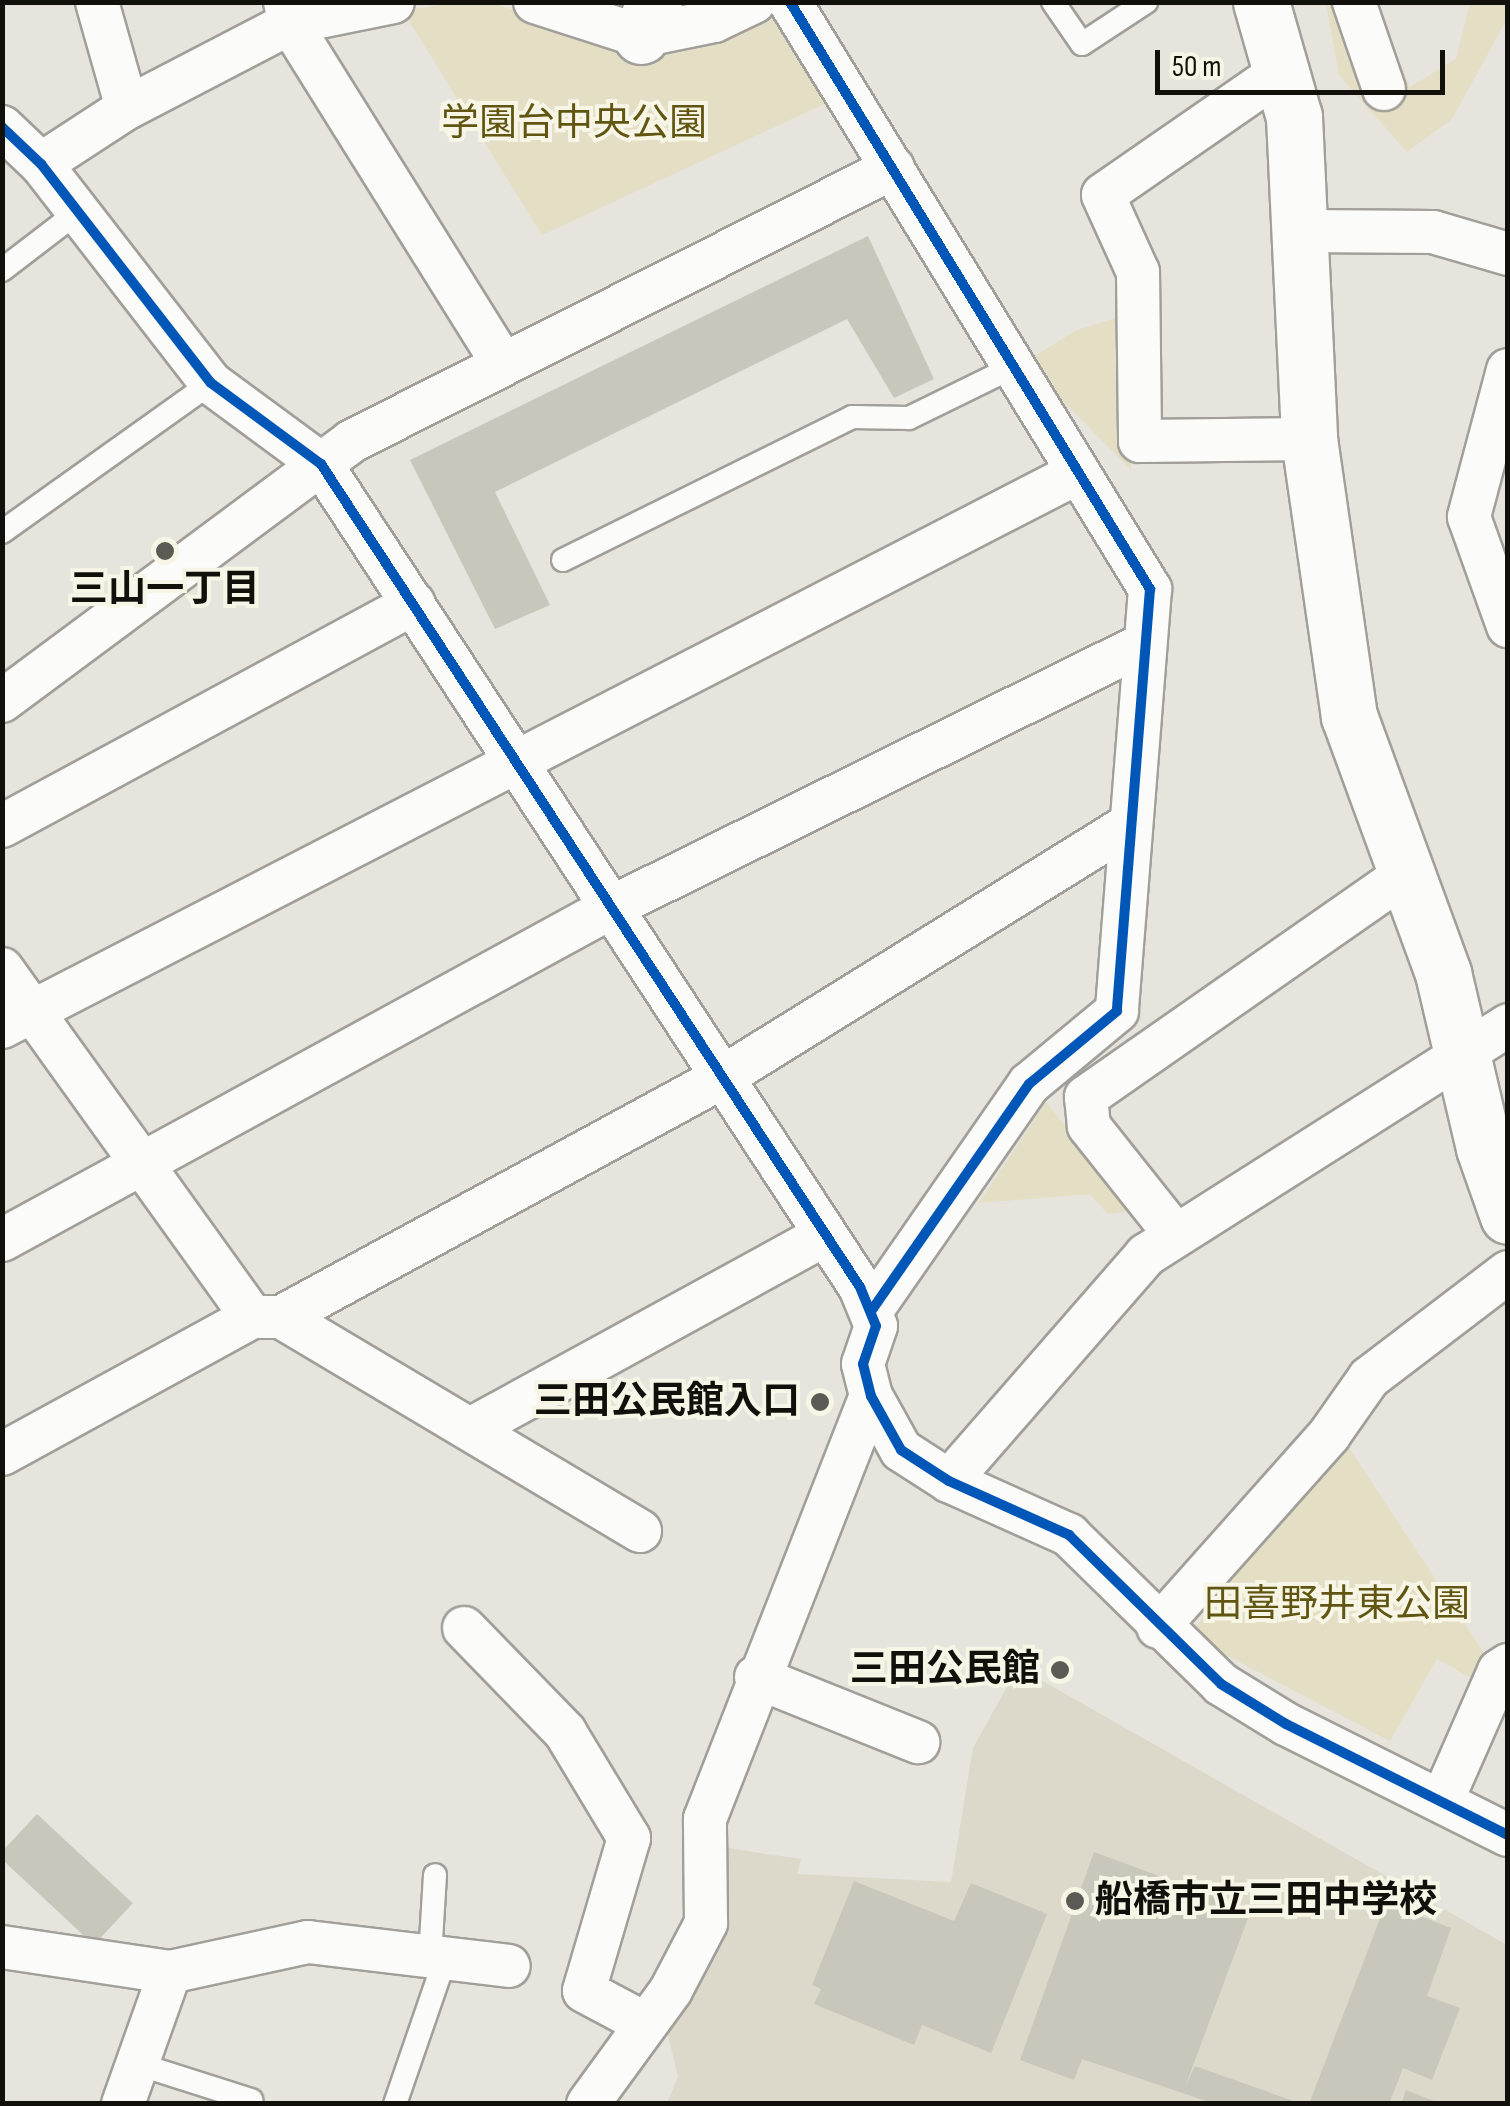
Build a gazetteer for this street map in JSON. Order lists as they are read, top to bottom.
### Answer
{
  "parks": ["学園台中央公園", "田喜野井東公園"],
  "places": [
    "三山一丁目",
    "三田公民館入口",
    "三田公民館",
    "船橋市立三田中学校"
  ],
  "scale_bar": "50 m"
}
